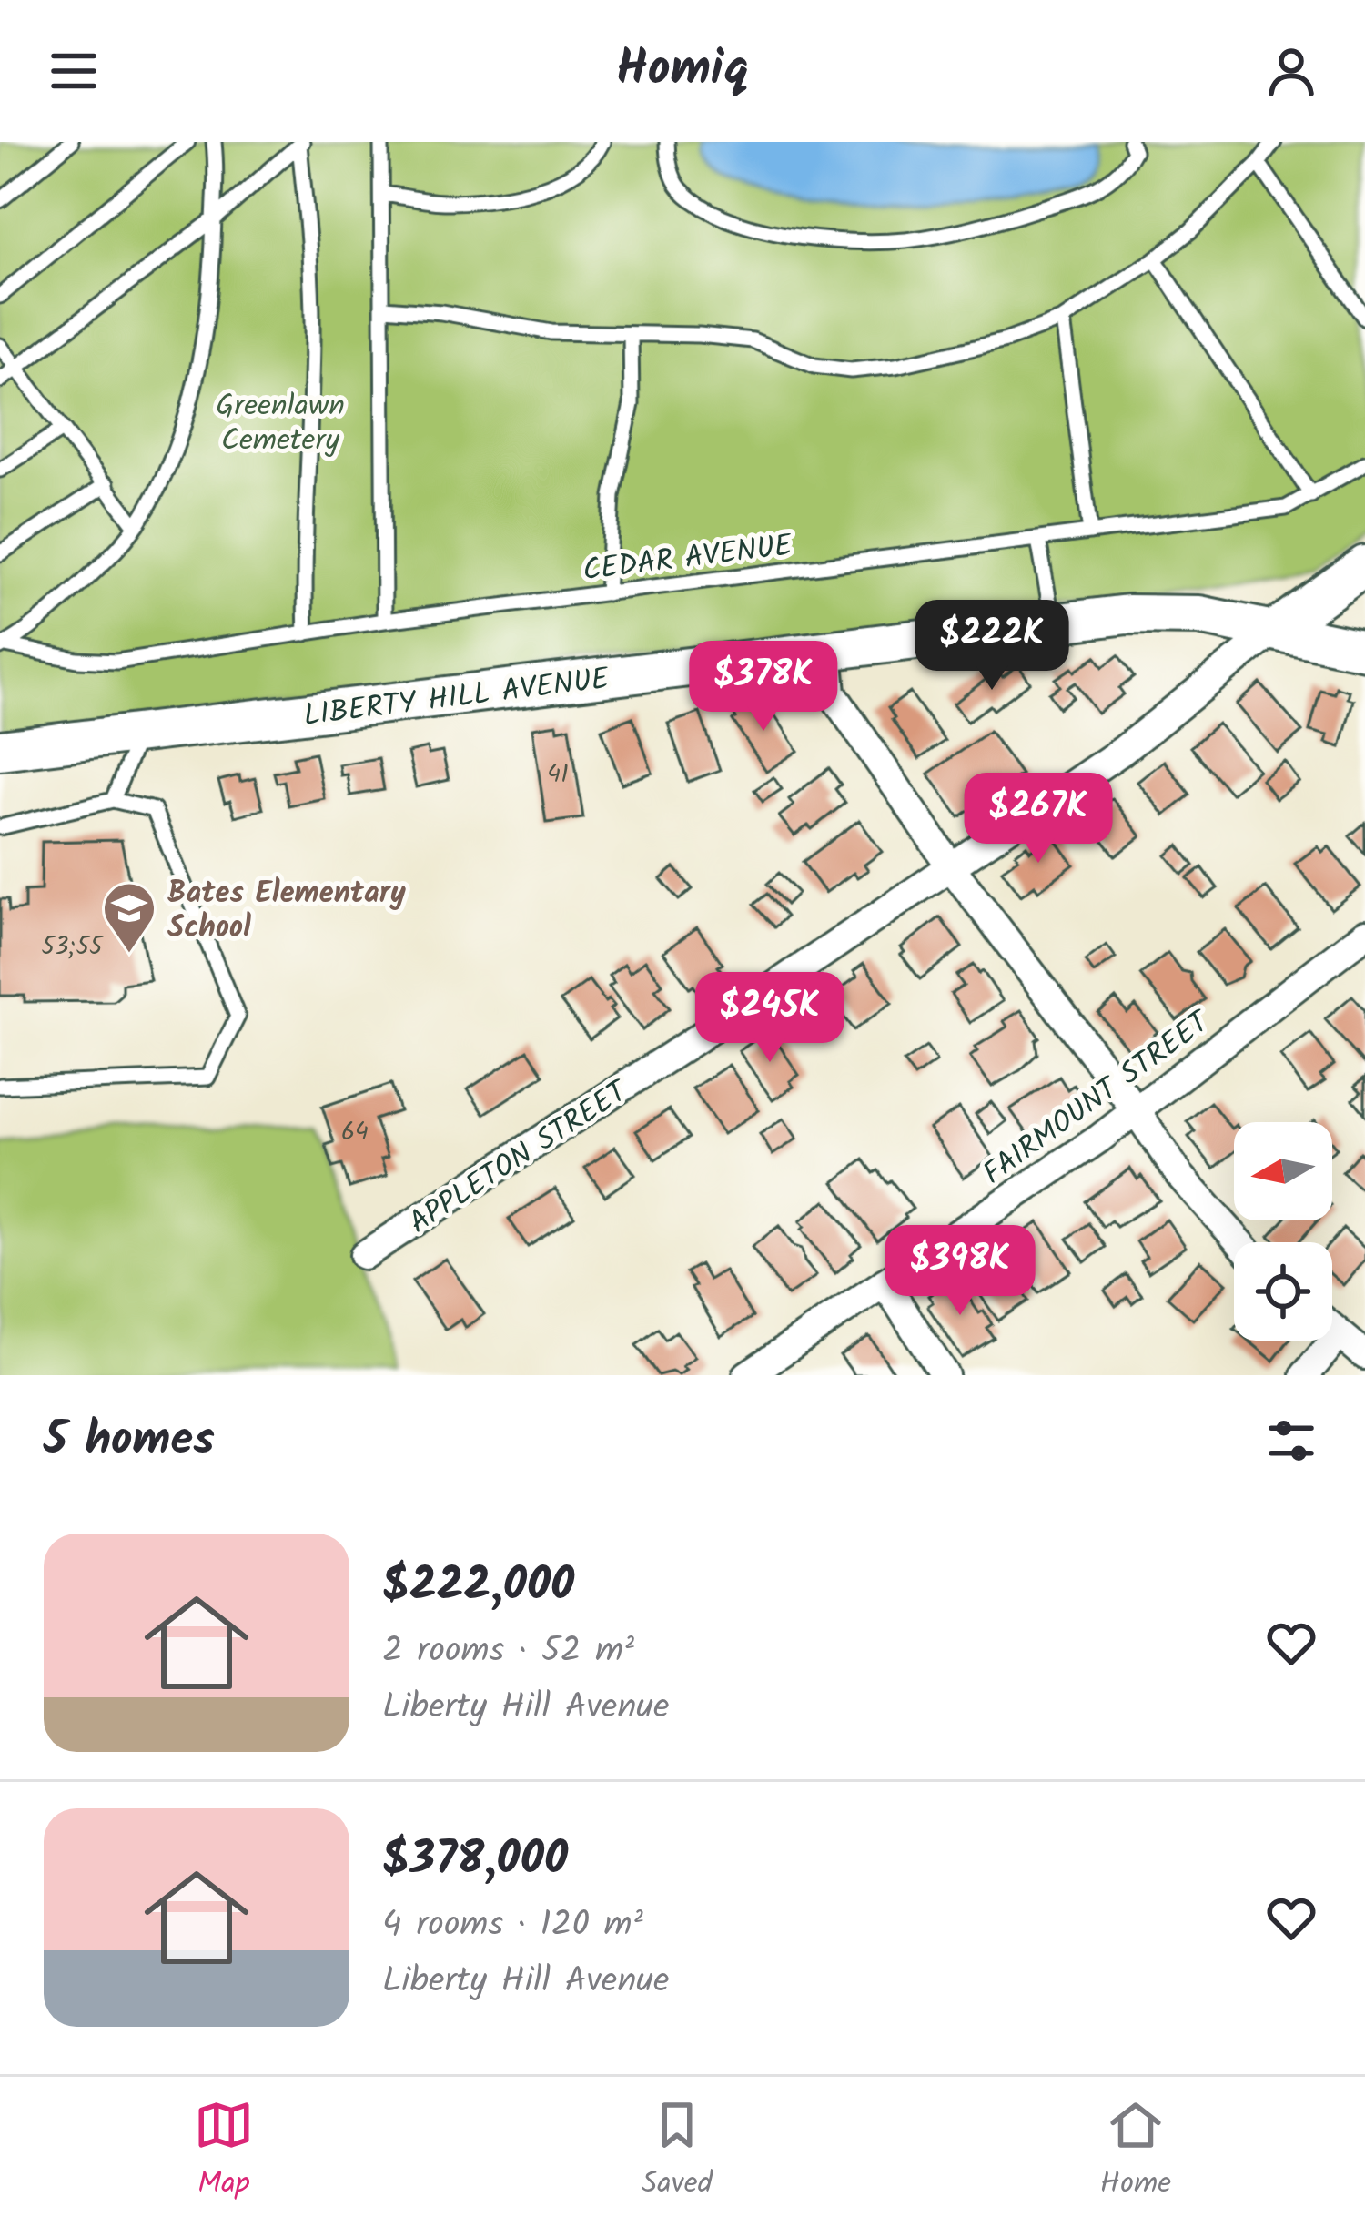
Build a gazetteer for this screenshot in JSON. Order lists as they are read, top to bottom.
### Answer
{
  "streets": {
    "main road": ["LIBERTY HILL AVENUE", "APPLETON STREET"],
    "street": ["FAIRMOUNT STREET"],
    "lane": ["CEDAR AVENUE"]
  },
  "crossings": [
    ["LIBERTY HILL AVENUE", "APPLETON STREET"]
  ],
  "parks": ["Greenlawn Cemetery"],
  "places": {
    "school or university": ["Bates Elementary School"]
  },
  "house_numbers": ["41", "53;55", "64"],
  "north": "left",
  "page": {
    "header": "Homiq",
    "price": [
      "$222K",
      "$378K",
      "$267K",
      "$245K",
      "$398K"
    ],
    "heading": "5 homes",
    "list": [
      {
        "name": "$222,000",
        "note": "2 rooms · 52 m² · Liberty Hill Avenue"
      },
      {
        "name": "$378,000",
        "note": "4 rooms · 120 m² · Liberty Hill Avenue"
      }
    ],
    "tabs": ["Map", "Saved", "Home"]
  }
}
